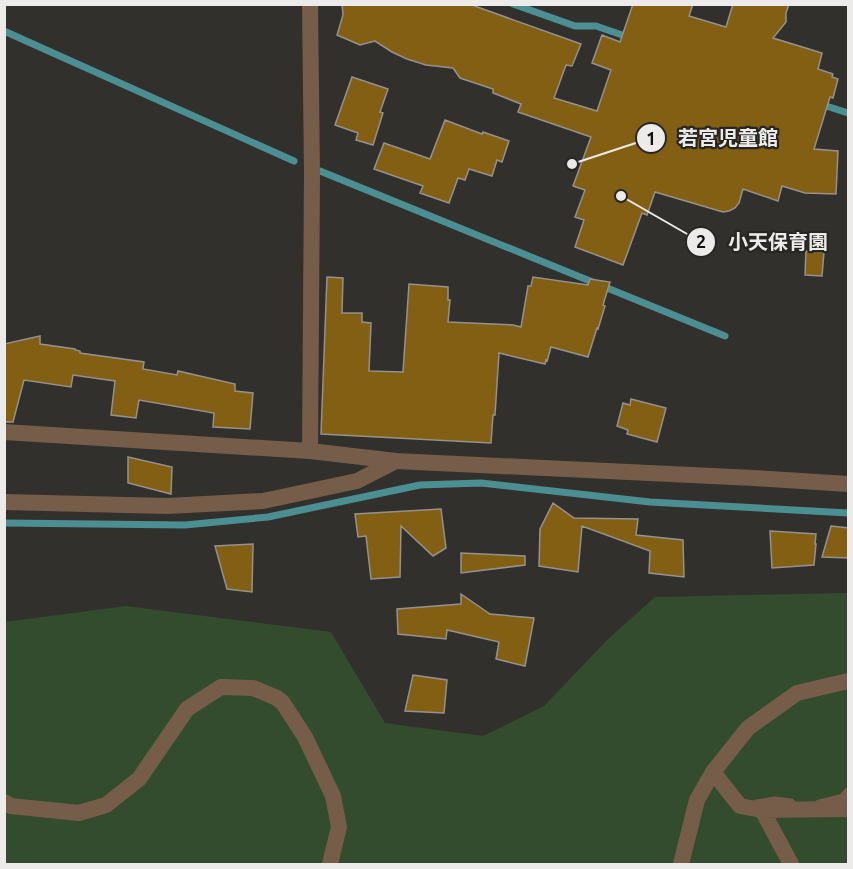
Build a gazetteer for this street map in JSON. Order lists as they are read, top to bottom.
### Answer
{
  "places": ["若宮児童館", "小天保育園"]
}
